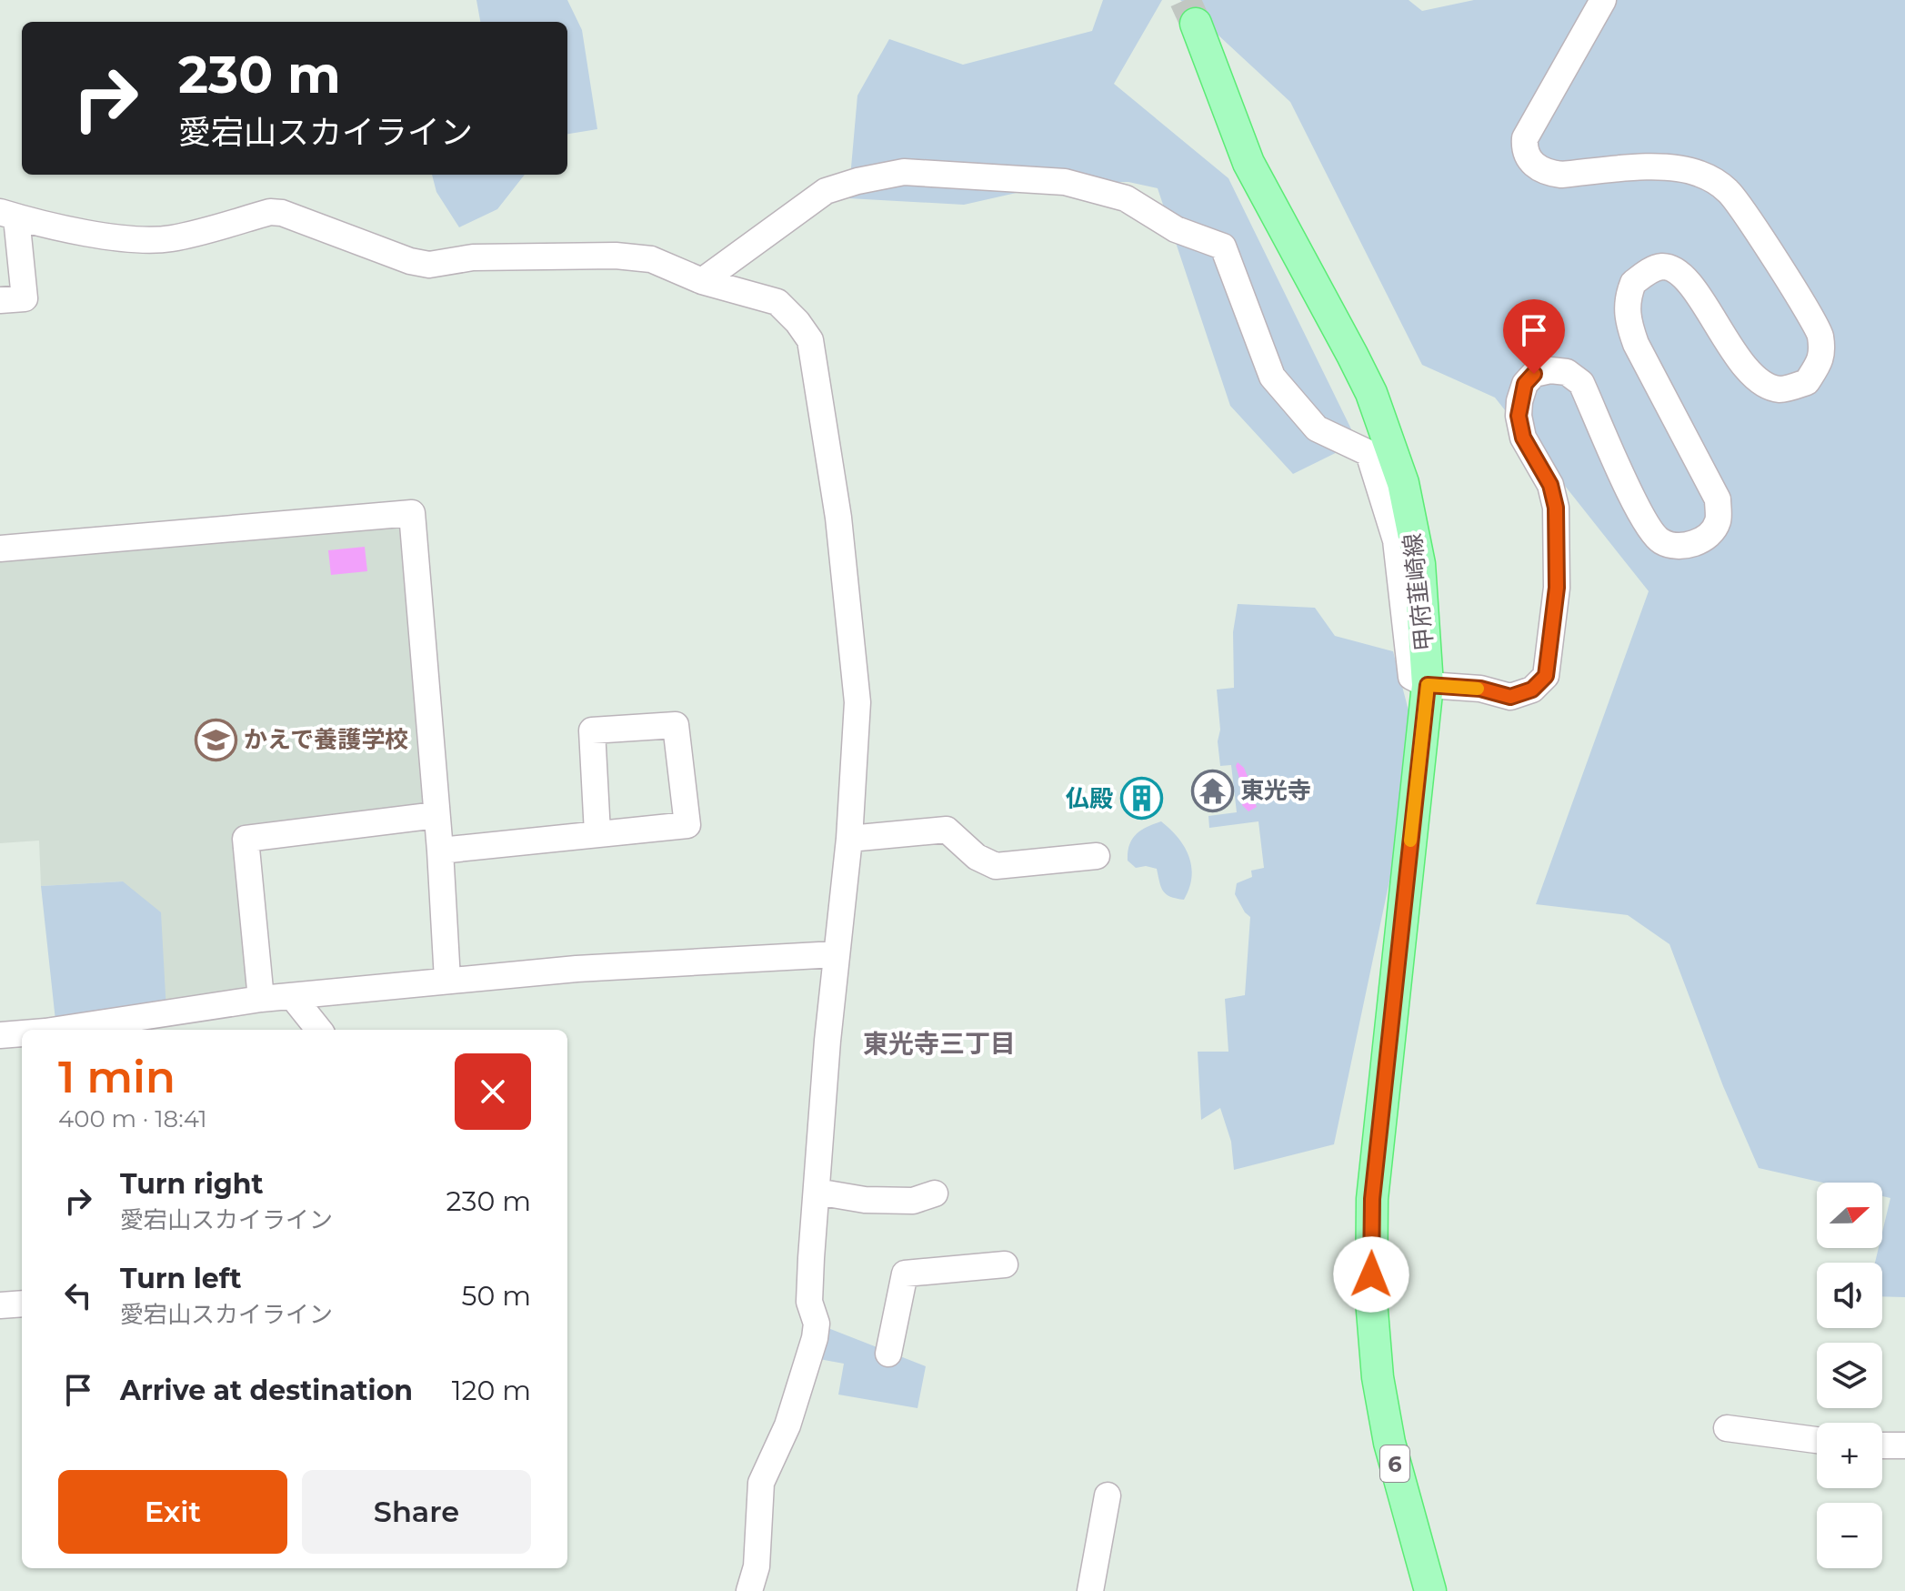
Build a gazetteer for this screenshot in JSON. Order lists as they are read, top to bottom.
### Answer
{
  "streets": {
    "main road": ["甲府韮崎線", "6"]
  },
  "districts": ["東光寺三丁目"],
  "places": {
    "school or university": ["かえで養護学校"],
    "temple": ["東光寺"],
    "building": ["仏殿"]
  },
  "north": "right",
  "page": {
    "turn": ["230 m", "愛宕山スカイライン"],
    "heading": ["1 min", "400 m · 18:41"],
    "list": [
      {
        "name": "Turn right",
        "note": "愛宕山スカイライン",
        "value": "230 m"
      },
      {
        "name": "Turn left",
        "note": "愛宕山スカイライン",
        "value": "50 m"
      },
      {
        "name": "Arrive at destination",
        "value": "120 m"
      }
    ],
    "map_buttons": ["+", "−"],
    "buttons": ["Exit", "Share"]
  }
}
